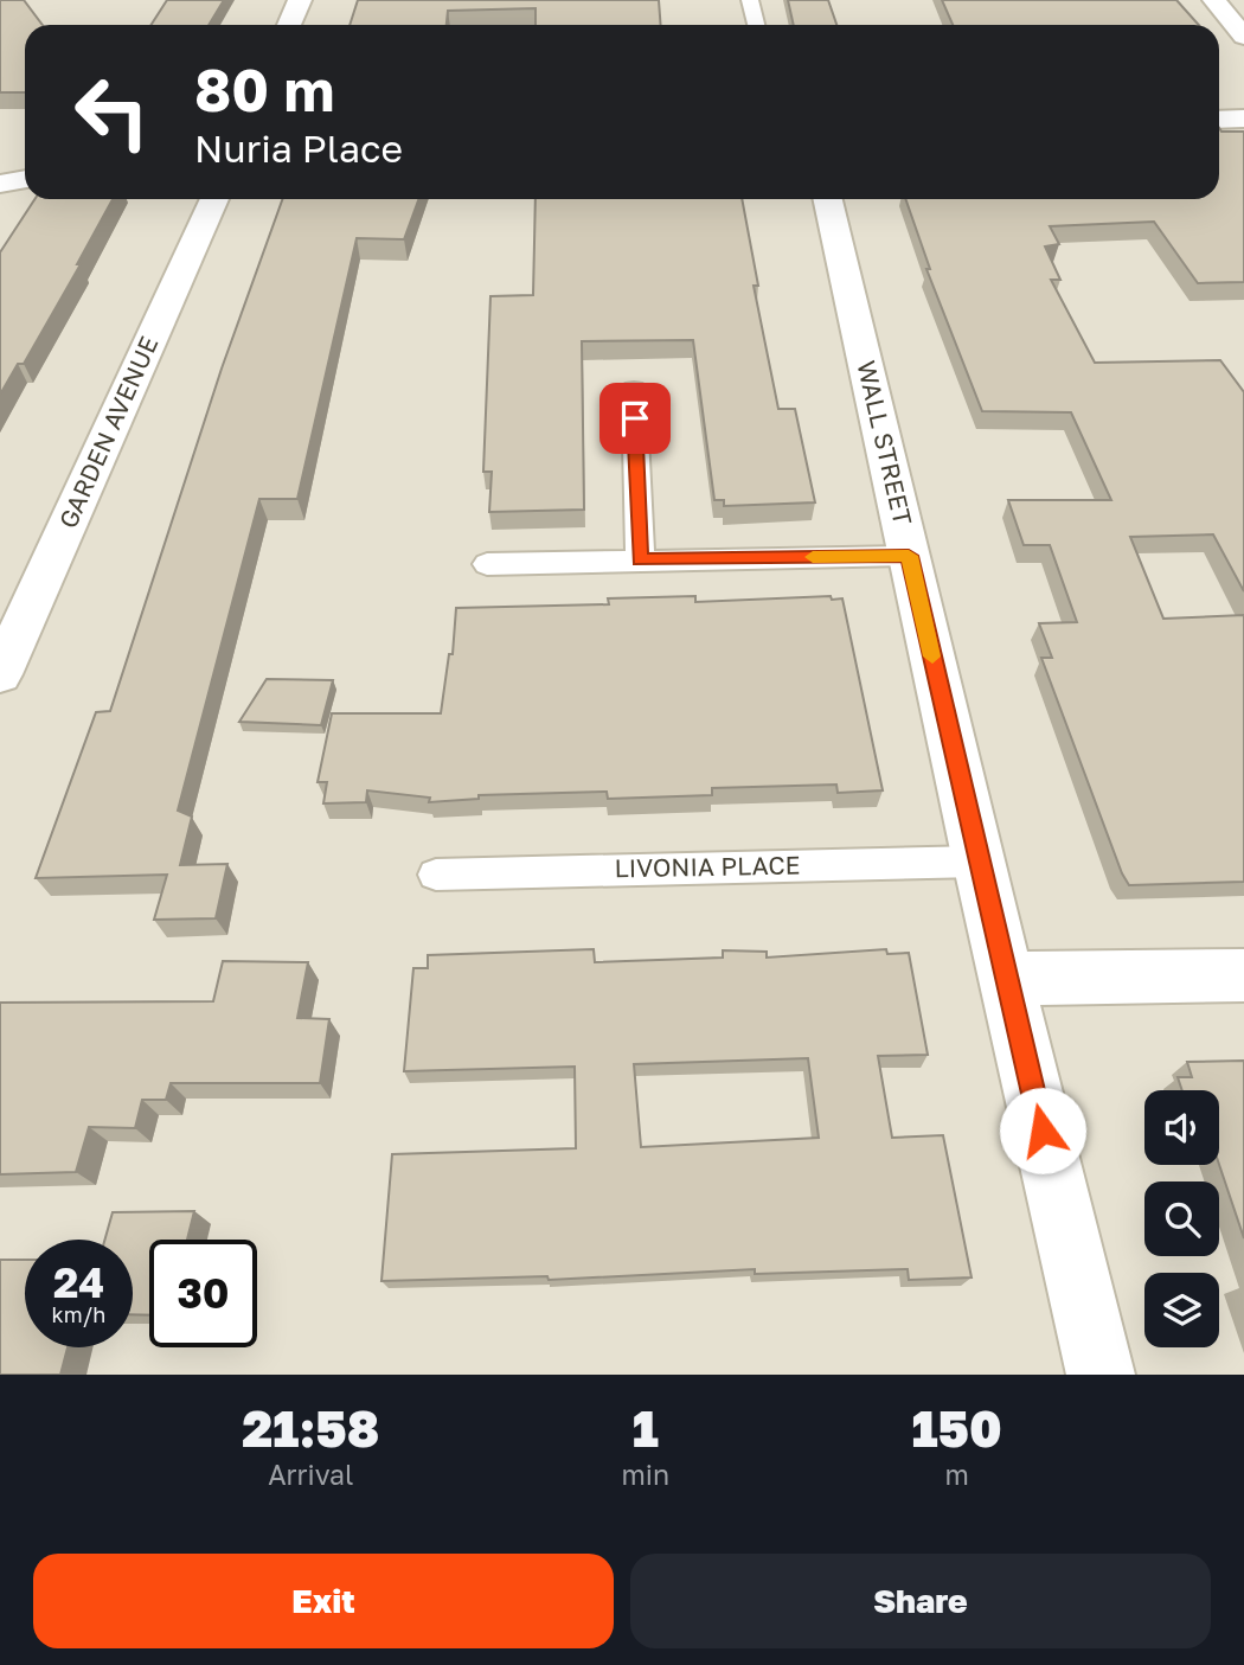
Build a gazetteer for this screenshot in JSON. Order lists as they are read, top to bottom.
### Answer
{
  "streets": {
    "street": ["GARDEN AVENUE", "WALL STREET"],
    "lane": ["LIVONIA PLACE"]
  },
  "crossings": [
    ["WALL STREET", "LIVONIA PLACE"]
  ],
  "page": {
    "turn": ["80 m", "Nuria Place"],
    "speed": "24 km/h",
    "limit": "30",
    "eta": [
      "21:58",
      "Arrival",
      "1",
      "min",
      "150",
      "m"
    ],
    "buttons": ["Exit", "Share"]
  }
}
